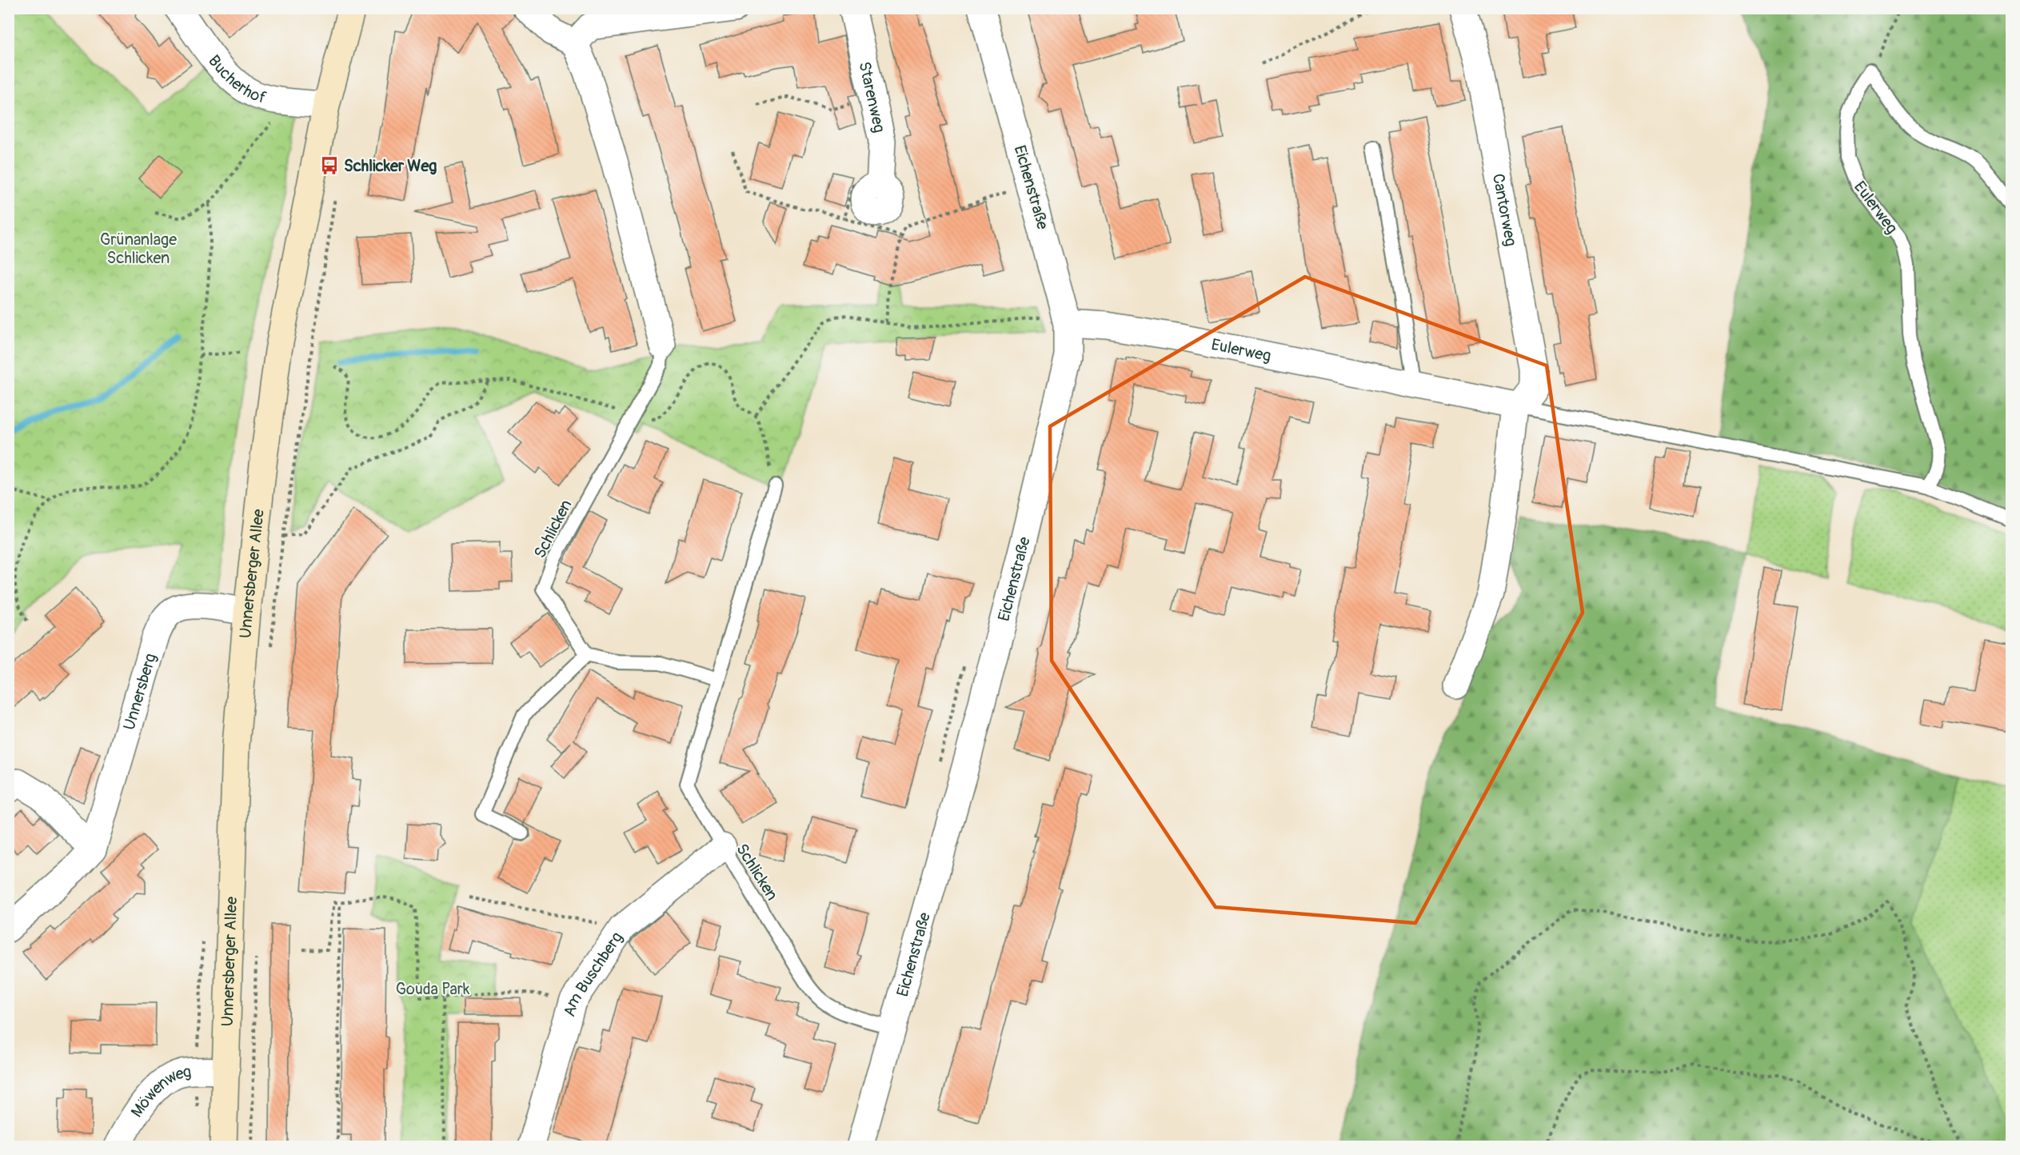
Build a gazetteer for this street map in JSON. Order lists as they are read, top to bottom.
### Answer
{
  "streets": {
    "main road": ["Unnersberger Allee"],
    "street": [
      "Bucherhof",
      "Starenweg",
      "Eichenstraße",
      "Eulerweg",
      "Cantorweg",
      "Unnersberg",
      "Am Buschberg",
      "Möwenweg"
    ],
    "lane": ["Schlicken"]
  },
  "crossings": [
    ["Bucherhof", "Unnersberger Allee"],
    ["Eichenstraße", "Eulerweg"],
    ["Eichenstraße", "Schlicken"],
    ["Eulerweg", "Cantorweg"],
    ["Schlicken", "Am Buschberg"],
    ["Unnersberger Allee", "Unnersberg"],
    ["Unnersberger Allee", "Möwenweg"]
  ],
  "parks": ["Grünanlage Schlicken", "Gouda Park"],
  "places": {
    "bus stop": ["Schlicker Weg"]
  }
}
